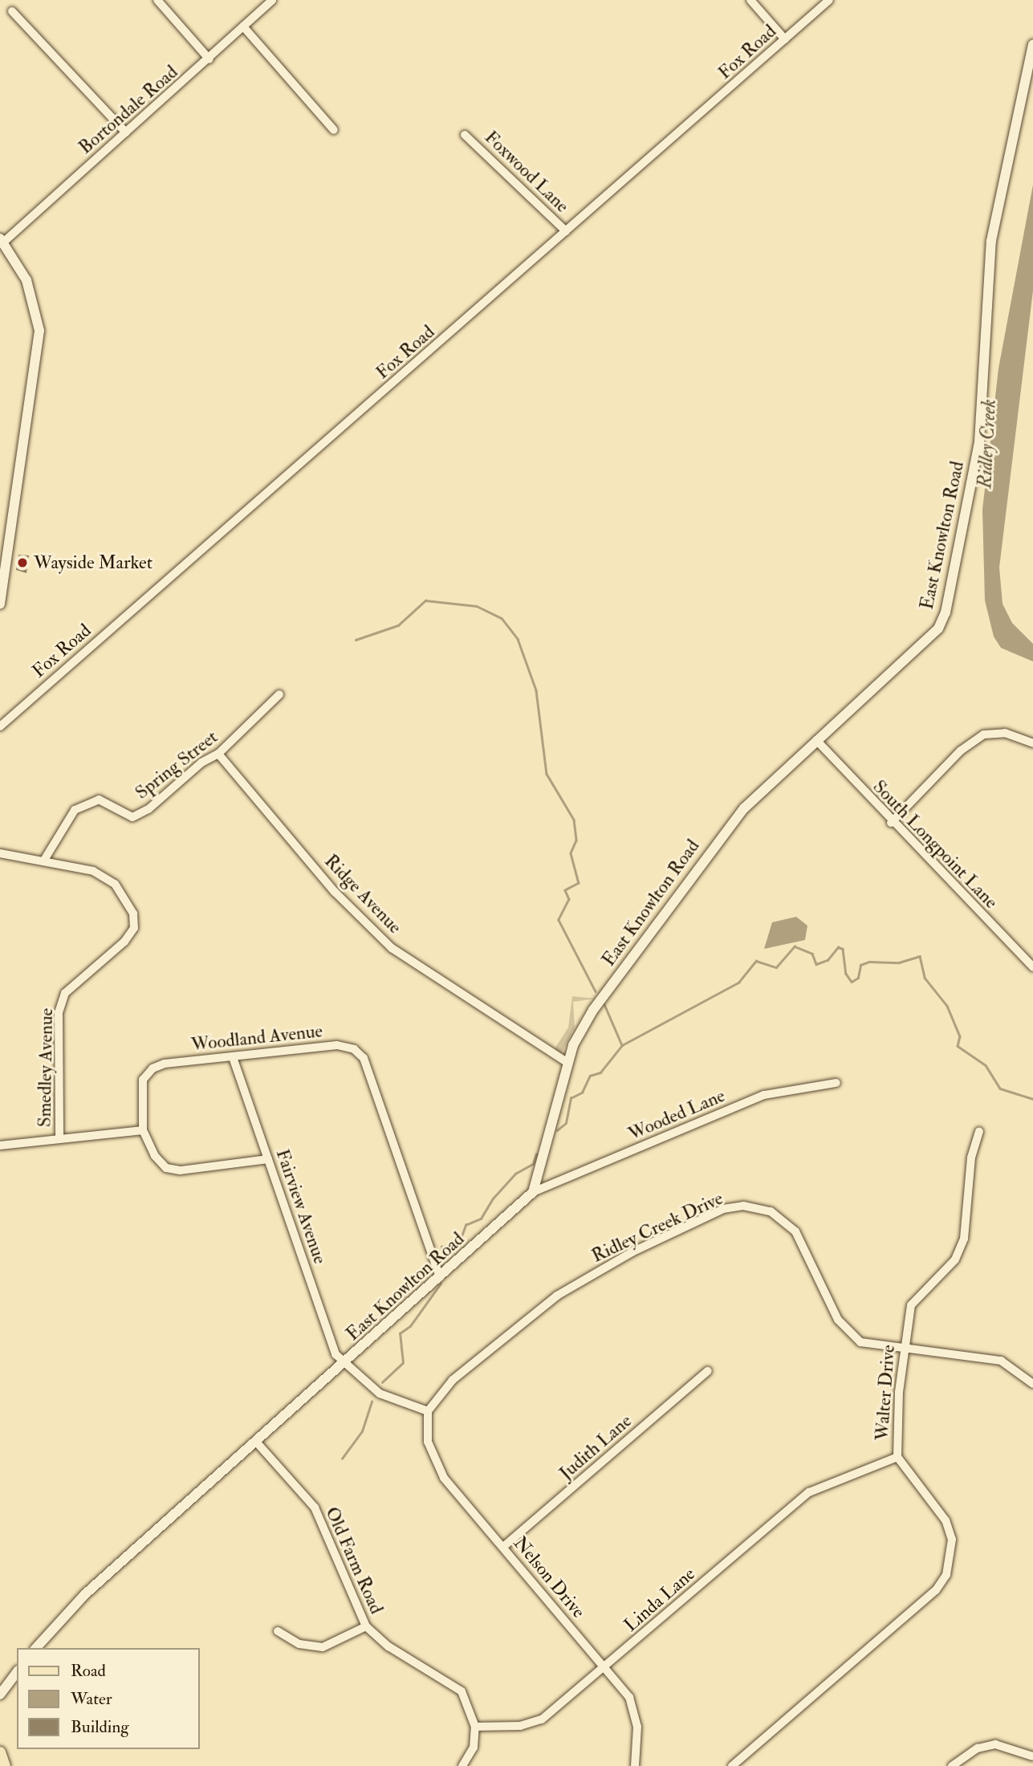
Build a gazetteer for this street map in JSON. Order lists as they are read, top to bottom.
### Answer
{
  "streets": {
    "main road": ["East Knowlton Road"],
    "street": [
      "Fox Road",
      "Bortondale Road",
      "Foxwood Lane",
      "Spring Street",
      "South Longpoint Lane",
      "Ridge Avenue",
      "Woodland Avenue",
      "Smedley Avenue",
      "Wooded Lane",
      "Fairview Avenue",
      "Ridley Creek Drive",
      "Walter Drive",
      "Judith Lane",
      "Old Farm Road",
      "Nelson Drive",
      "Linda Lane"
    ]
  },
  "crossings": [
    ["Fox Road", "Foxwood Lane"],
    ["East Knowlton Road", "South Longpoint Lane"],
    ["East Knowlton Road", "Ridge Avenue"],
    ["East Knowlton Road", "Woodland Avenue"],
    ["East Knowlton Road", "Wooded Lane"],
    ["East Knowlton Road", "Fairview Avenue"],
    ["East Knowlton Road", "Old Farm Road"],
    ["Spring Street", "Ridge Avenue"],
    ["Spring Street", "Smedley Avenue"],
    ["Woodland Avenue", "Fairview Avenue"],
    ["Ridley Creek Drive", "Walter Drive"],
    ["Ridley Creek Drive", "Nelson Drive"],
    ["Walter Drive", "Linda Lane"],
    ["Judith Lane", "Nelson Drive"],
    ["Old Farm Road", "Linda Lane"],
    ["Nelson Drive", "Linda Lane"]
  ],
  "water": ["Ridley Creek"],
  "places": ["Wayside Market"],
  "legend": ["Road", "Water", "Building"]
}
